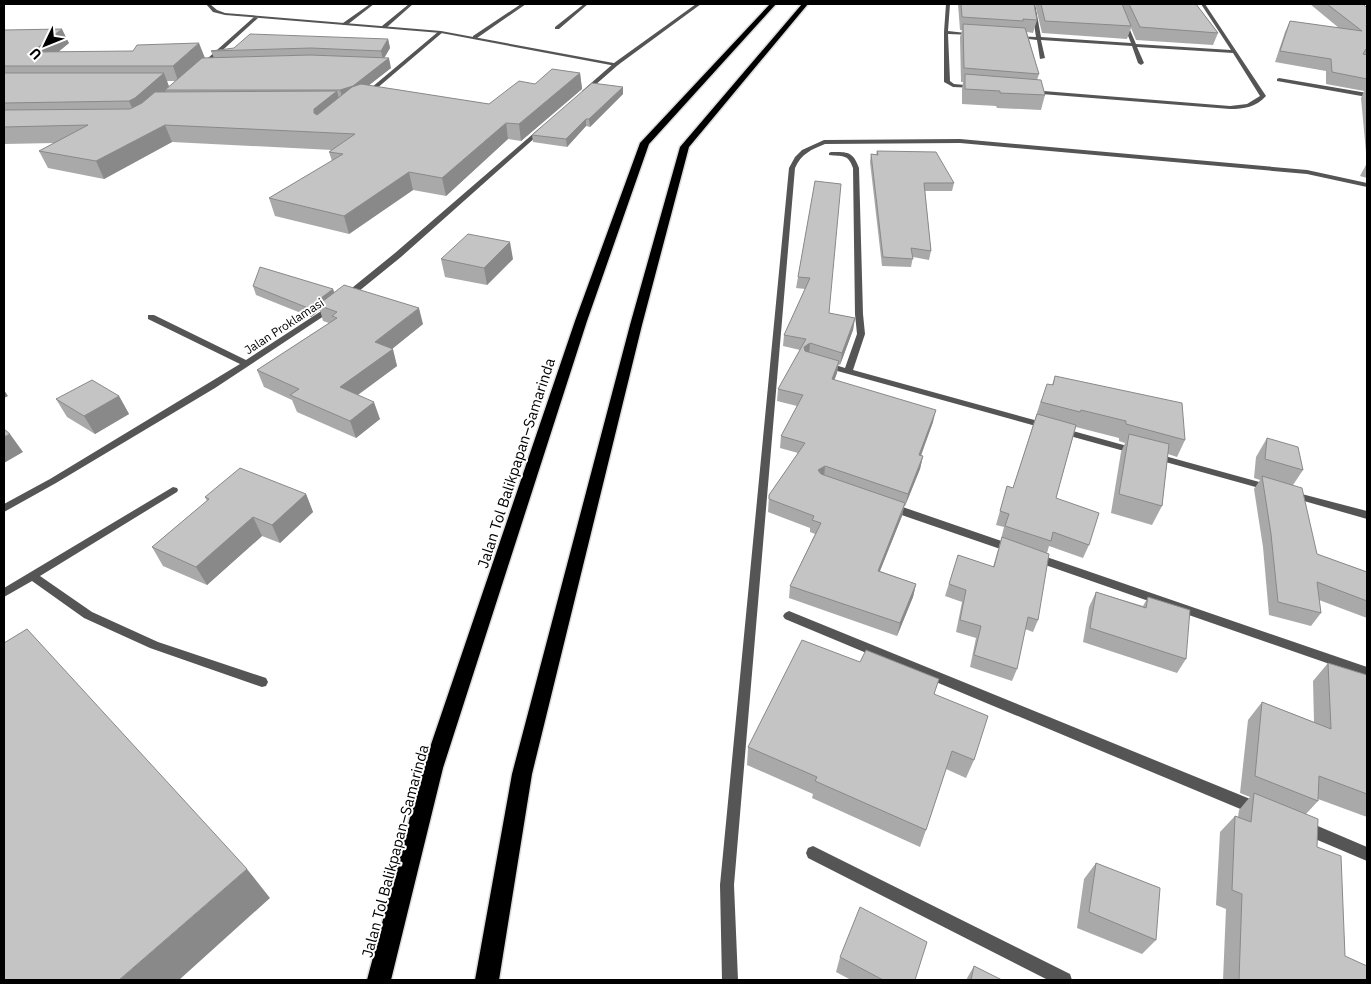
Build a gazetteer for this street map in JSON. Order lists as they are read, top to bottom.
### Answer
{
  "streets": {
    "highway": ["Jalan Tol Balikpapan–Samarinda"],
    "street": ["Jalan Proklamasi"]
  },
  "north": "bottom left"
}
